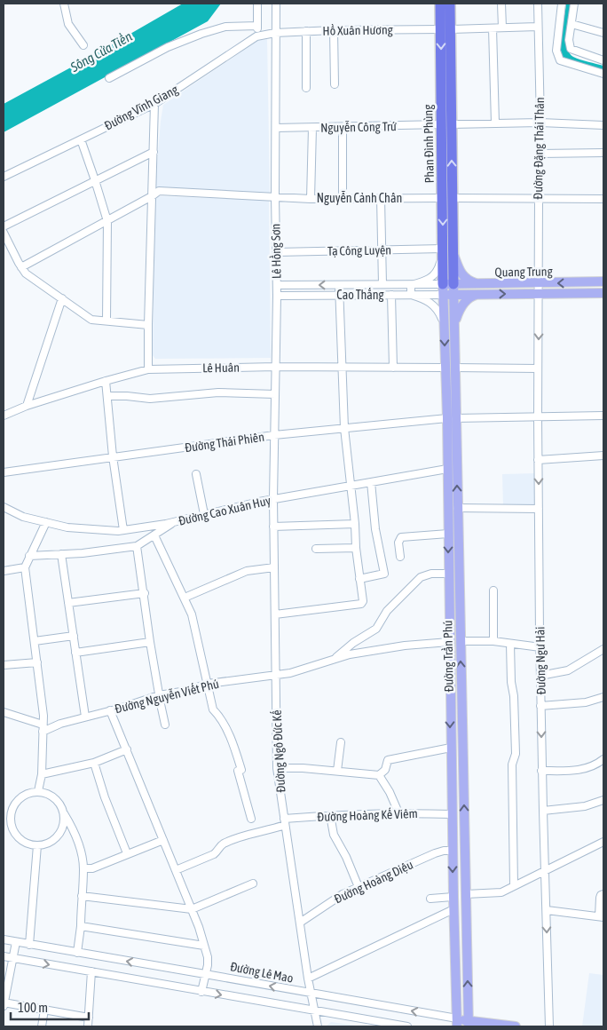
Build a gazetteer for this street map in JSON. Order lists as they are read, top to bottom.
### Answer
{
  "streets": {
    "highway": ["Phan Đình Phùng"],
    "main road": ["Quang Trung", "Đường Trần Phú", "Đường Lê Mao"],
    "street": [
      "Hồ Xuân Hương",
      "Đường Vĩnh Giang",
      "Nguyễn Công Trứ",
      "Đường Đặng Thái Thân",
      "Nguyễn Cảnh Chân",
      "Tạ Công Luyện",
      "Lê Hồng Sơn",
      "Cao Thắng",
      "Lê Huân",
      "Đường Thái Phiên",
      "Đường Cao Xuân Huy",
      "Đường Ngư Hải",
      "Đường Nguyễn Viết Phú",
      "Đường Ngô Đức Kế",
      "Đường Hoàng Kế Viêm",
      "Đường Hoàng Diệu"
    ]
  },
  "crossings": [
    ["Hồ Xuân Hương", "Đường Vĩnh Giang"],
    ["Hồ Xuân Hương", "Phan Đình Phùng"],
    ["Hồ Xuân Hương", "Đường Đặng Thái Thân"],
    ["Hồ Xuân Hương", "Lê Hồng Sơn"],
    ["Đường Vĩnh Giang", "Lê Hồng Sơn"],
    ["Nguyễn Công Trứ", "Phan Đình Phùng"],
    ["Nguyễn Công Trứ", "Đường Đặng Thái Thân"],
    ["Nguyễn Công Trứ", "Lê Hồng Sơn"],
    ["Phan Đình Phùng", "Nguyễn Cảnh Chân"],
    ["Phan Đình Phùng", "Tạ Công Luyện"],
    ["Phan Đình Phùng", "Quang Trung"],
    ["Phan Đình Phùng", "Cao Thắng"],
    ["Phan Đình Phùng", "Đường Trần Phú"],
    ["Đường Đặng Thái Thân", "Nguyễn Cảnh Chân"],
    ["Đường Đặng Thái Thân", "Quang Trung"],
    ["Đường Đặng Thái Thân", "Đường Ngư Hải"],
    ["Nguyễn Cảnh Chân", "Lê Hồng Sơn"],
    ["Tạ Công Luyện", "Lê Hồng Sơn"],
    ["Lê Hồng Sơn", "Cao Thắng"],
    ["Lê Hồng Sơn", "Lê Huân"],
    ["Lê Hồng Sơn", "Đường Thái Phiên"],
    ["Lê Hồng Sơn", "Đường Cao Xuân Huy"],
    ["Lê Hồng Sơn", "Đường Ngô Đức Kế"],
    ["Quang Trung", "Cao Thắng"],
    ["Quang Trung", "Đường Trần Phú"],
    ["Quang Trung", "Đường Ngư Hải"],
    ["Cao Thắng", "Đường Trần Phú"],
    ["Lê Huân", "Đường Trần Phú"],
    ["Lê Huân", "Đường Ngư Hải"],
    ["Đường Thái Phiên", "Đường Trần Phú"],
    ["Đường Thái Phiên", "Đường Ngư Hải"],
    ["Đường Cao Xuân Huy", "Đường Trần Phú"],
    ["Đường Cao Xuân Huy", "Đường Ngô Đức Kế"],
    ["Đường Trần Phú", "Đường Nguyễn Viết Phú"],
    ["Đường Trần Phú", "Đường Hoàng Kế Viêm"],
    ["Đường Trần Phú", "Đường Hoàng Diệu"],
    ["Đường Trần Phú", "Đường Lê Mao"],
    ["Đường Nguyễn Viết Phú", "Đường Ngô Đức Kế"],
    ["Đường Ngô Đức Kế", "Đường Hoàng Kế Viêm"],
    ["Đường Ngô Đức Kế", "Đường Hoàng Diệu"],
    ["Đường Ngô Đức Kế", "Đường Lê Mao"]
  ],
  "one_way": ["Đường Ngư Hải"],
  "water": ["Sông Cửa Tiền"],
  "scale_bar": "100 m"
}
